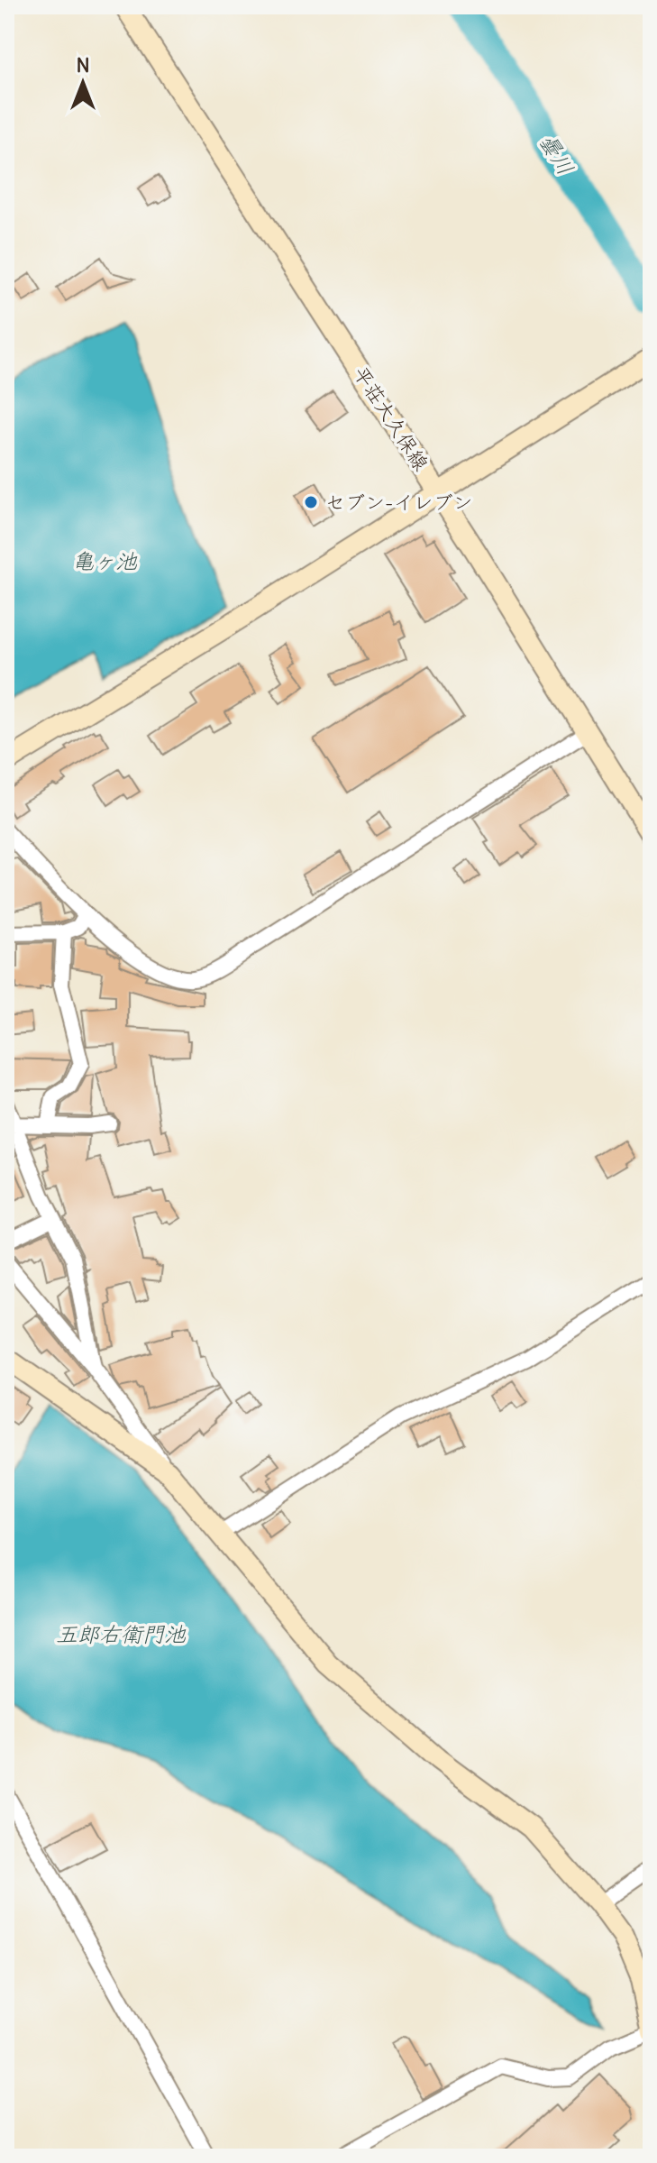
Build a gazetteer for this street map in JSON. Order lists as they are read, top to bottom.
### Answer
{
  "streets": {
    "street": ["平荘大久保線"]
  },
  "water": ["曇川", "亀ヶ池", "五郎右衛門池"],
  "places": ["セブン-イレブン"],
  "north": "top"
}
